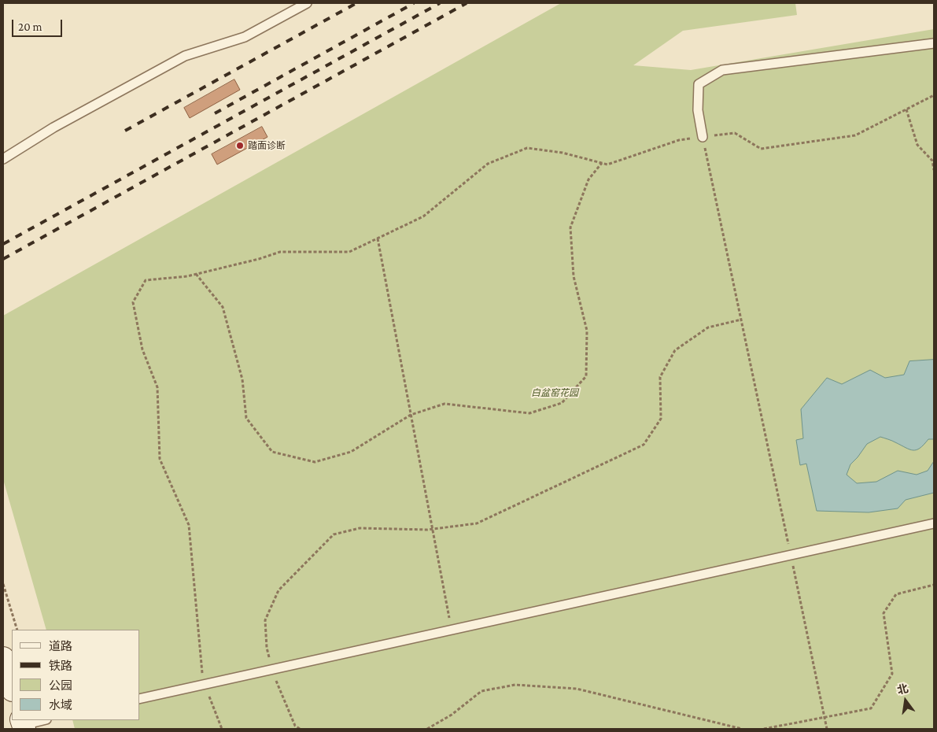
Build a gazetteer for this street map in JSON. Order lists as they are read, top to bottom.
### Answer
{
  "parks": ["白盆窑花园"],
  "places": ["踏面诊断"],
  "legend": [
    "道路",
    "铁路",
    "公园",
    "水域"
  ],
  "scale_bar": "20 m",
  "north": "top"
}
